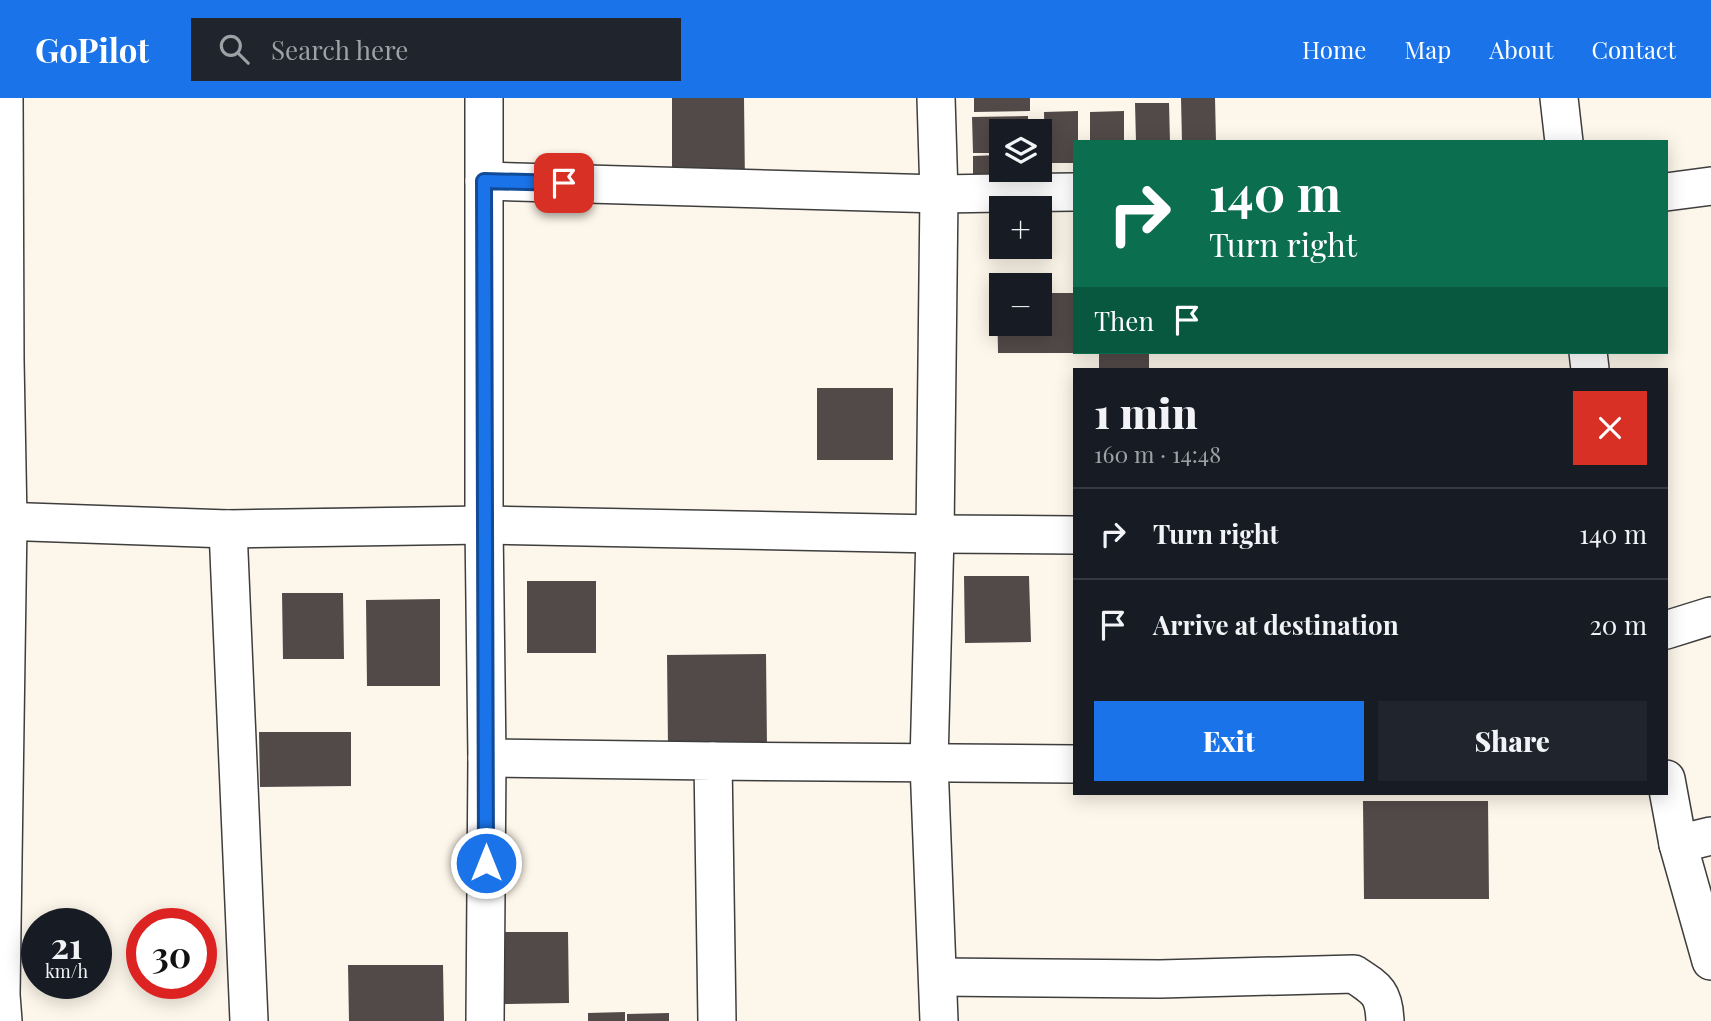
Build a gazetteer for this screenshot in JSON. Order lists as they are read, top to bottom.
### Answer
{
  "page": {
    "header": "GoPilot",
    "search": "Search here",
    "nav": [
      "Home",
      "Map",
      "About",
      "Contact"
    ],
    "map_buttons": ["+", "−"],
    "turn": ["140 m", "Turn right"],
    "then": "Then",
    "heading": ["1 min", "160 m · 14:48"],
    "list": [
      {
        "name": "Turn right",
        "value": "140 m"
      },
      {
        "name": "Arrive at destination",
        "value": "20 m"
      }
    ],
    "buttons": ["Exit", "Share"],
    "speed": "21 km/h",
    "limit": "30"
  }
}
